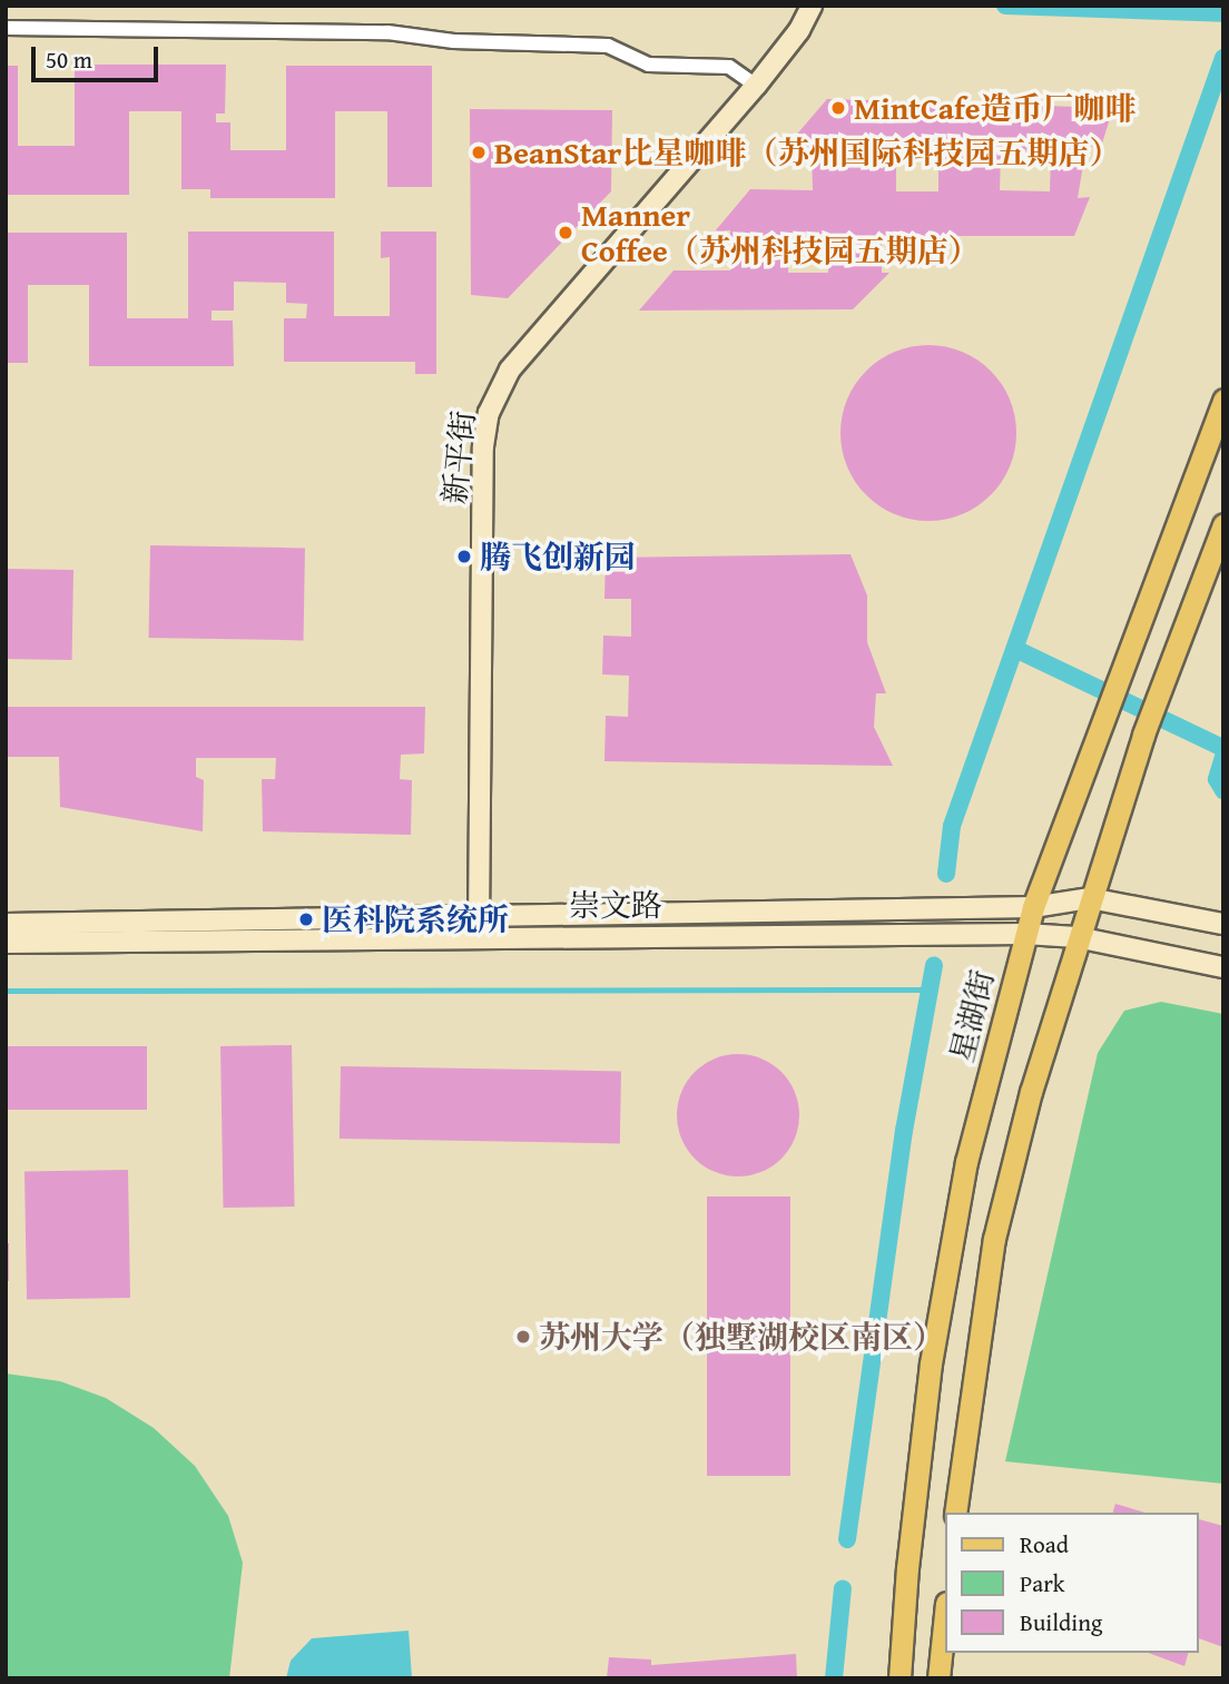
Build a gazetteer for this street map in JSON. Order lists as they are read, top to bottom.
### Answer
{
  "streets": {
    "main road": ["星湖街"],
    "street": ["新平街", "崇文路"]
  },
  "crossings": [
    ["新平街", "崇文路"],
    ["崇文路", "星湖街"]
  ],
  "places": [
    "MintCafe造币厂咖啡",
    "BeanStar比星咖啡（苏州国际科技园五期店）",
    "Manner Coffee（苏州科技园五期店）",
    "腾飞创新园",
    "医科院系统所",
    "苏州大学（独墅湖校区南区）"
  ],
  "legend": ["Road", "Park", "Building"],
  "scale_bar": "50 m"
}
